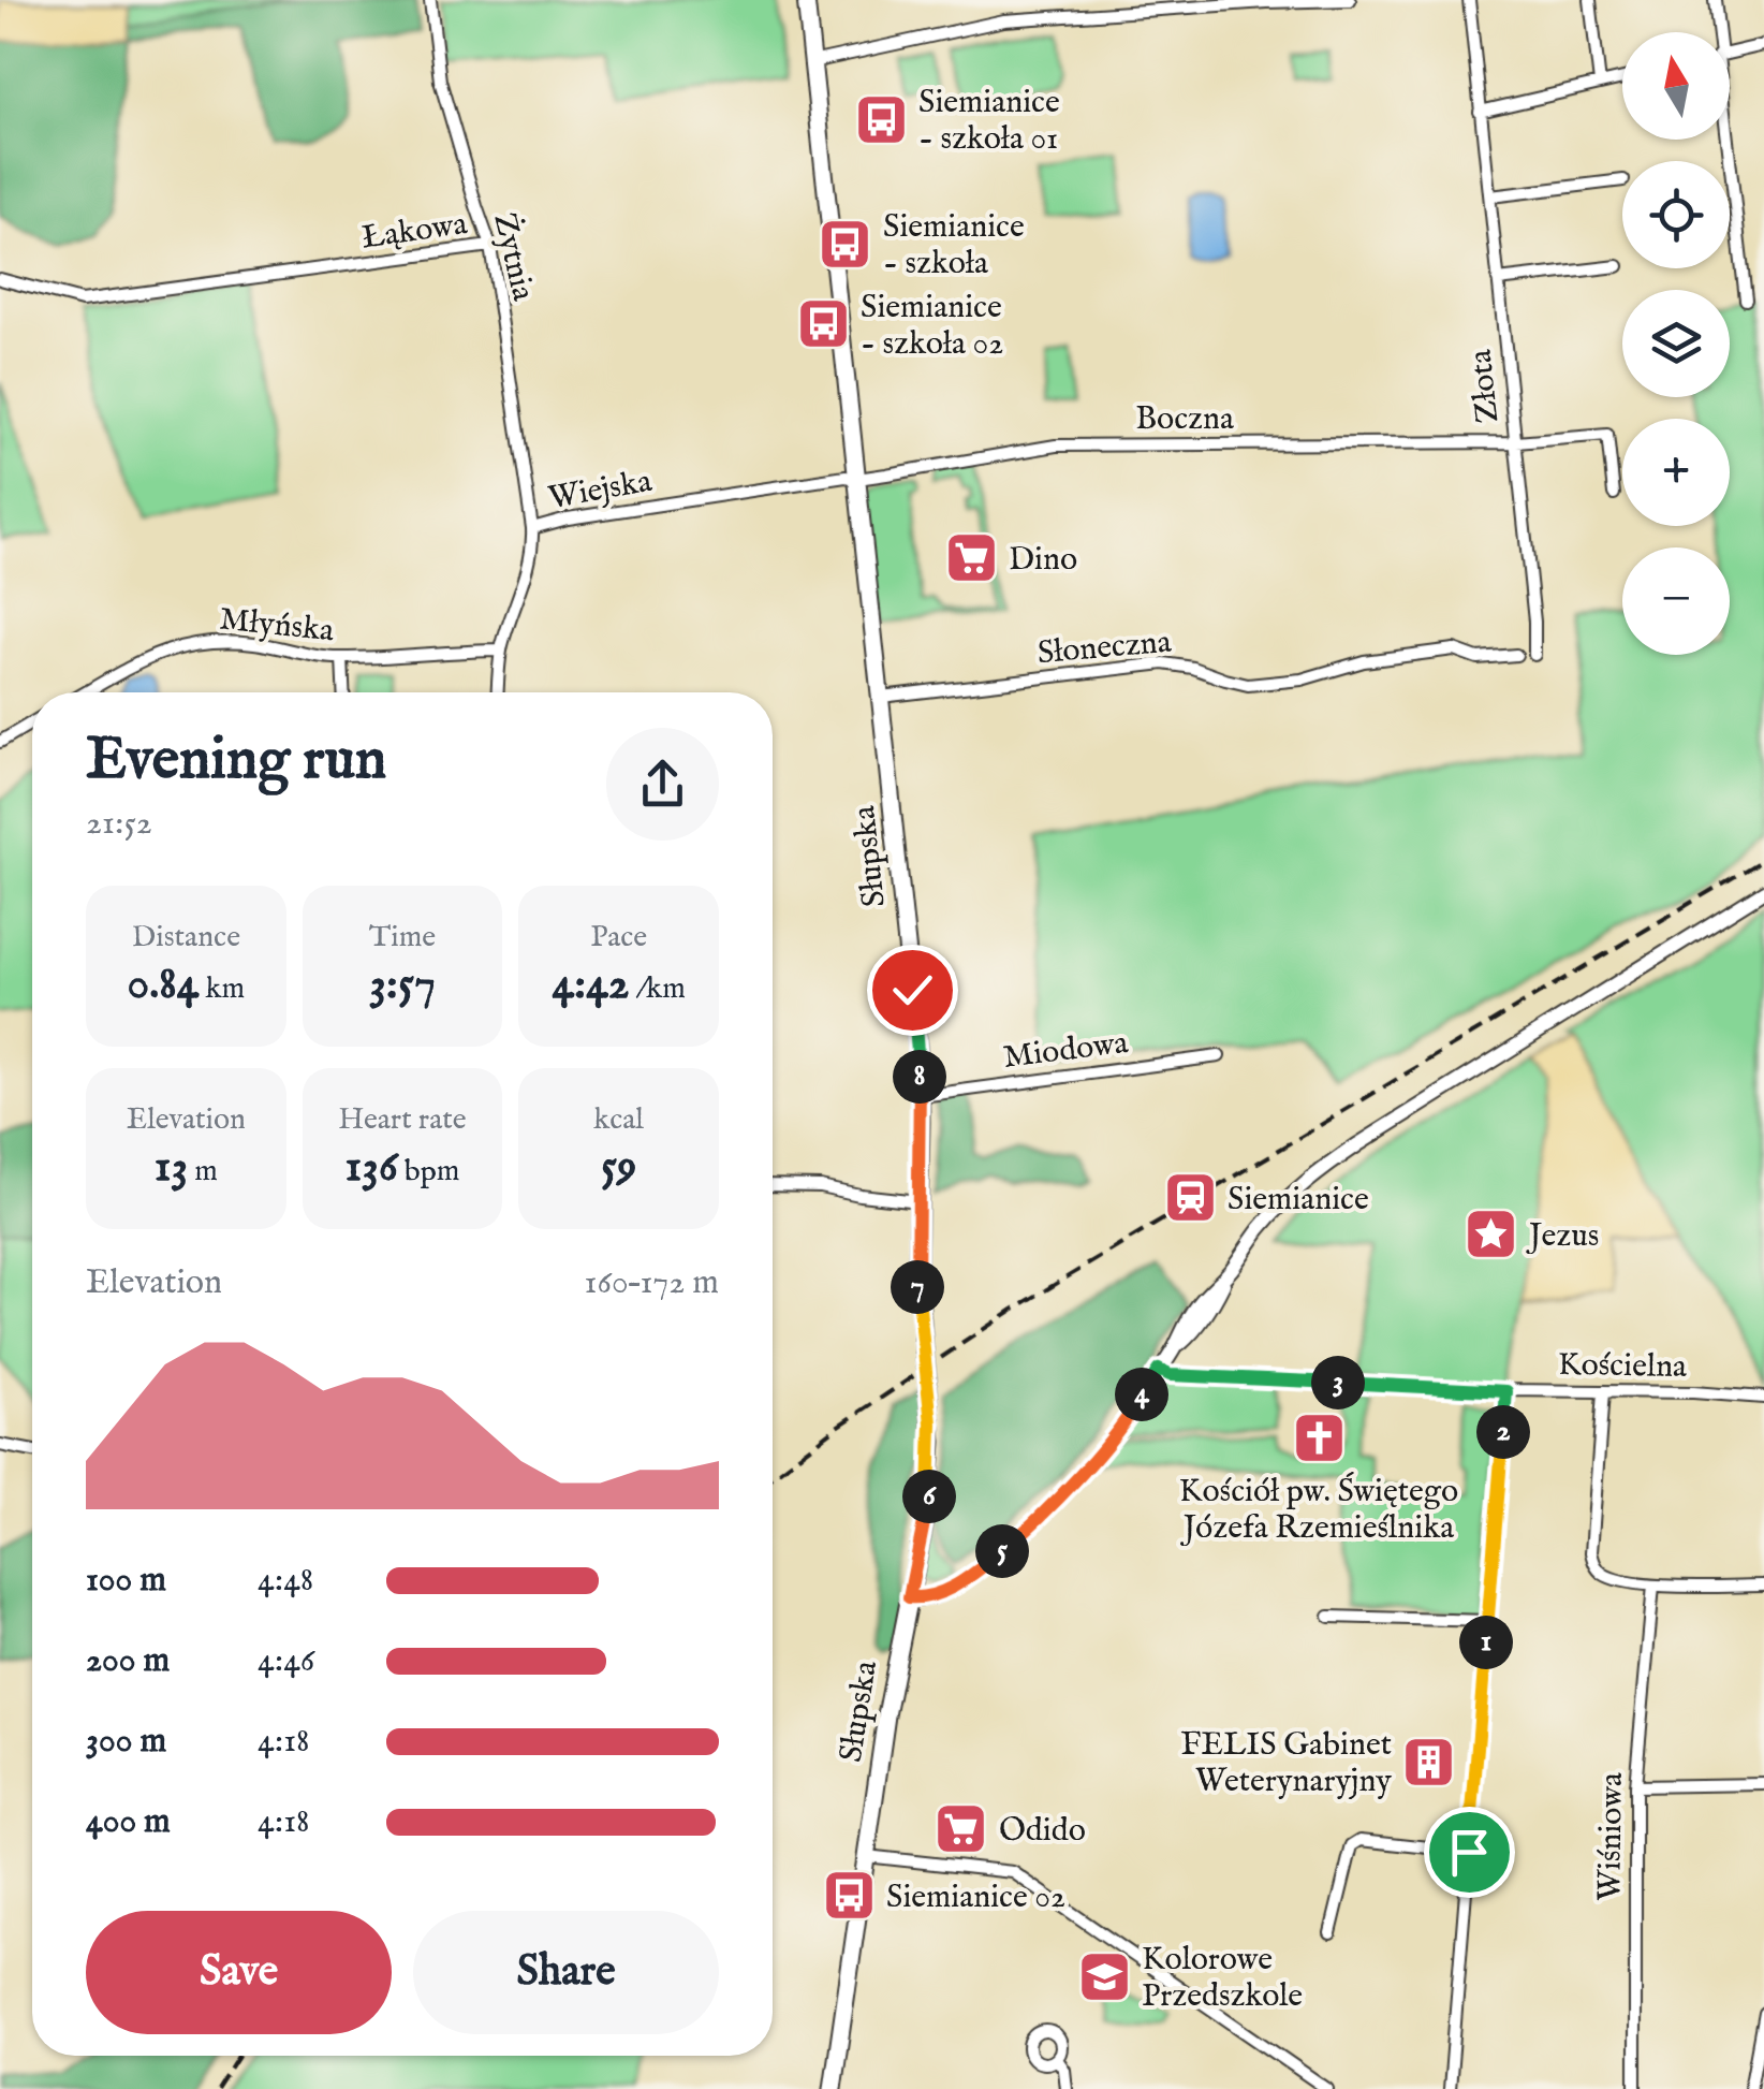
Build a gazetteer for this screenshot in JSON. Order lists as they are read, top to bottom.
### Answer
{
  "streets": {
    "main road": ["Słupska"],
    "street": [
      "Łąkowa",
      "Żytnia",
      "Złota",
      "Boczna",
      "Wiejska",
      "Młyńska",
      "Słoneczna",
      "Miodowa",
      "Kościelna",
      "Wiśniowa"
    ]
  },
  "crossings": [
    ["Łąkowa", "Żytnia"],
    ["Żytnia", "Wiejska"],
    ["Złota", "Boczna"],
    ["Boczna", "Wiejska"],
    ["Boczna", "Słupska"],
    ["Wiejska", "Młyńska"],
    ["Wiejska", "Słupska"],
    ["Słoneczna", "Słupska"],
    ["Słupska", "Miodowa"]
  ],
  "places": {
    "bus stop": [
      "Siemianice - szkoła 01",
      "Siemianice - szkoła",
      "Siemianice - szkoła 02",
      "Siemianice 02"
    ],
    "supermarket": ["Dino", "Odido"],
    "station": ["Siemianice"],
    "place": ["Jezus"],
    "church": ["Kościół pw. Świętego Józefa Rzemieślnika"],
    "building": ["FELIS Gabinet Weterynaryjny"],
    "school or university": ["Kolorowe Przedszkole"]
  },
  "north": "top",
  "page": {
    "map_buttons": ["+", "−"],
    "heading": ["Evening run", "21:52"],
    "stats": [
      ["Distance", "0.84 km"],
      ["Time", "3:57"],
      ["Pace", "4:42 /km"],
      ["Elevation", "13 m"],
      ["Heart rate", "136 bpm"],
      ["kcal", "59"]
    ],
    "pins": [
      "8",
      "7",
      "3",
      "4",
      "2",
      "6",
      "5",
      "1"
    ],
    "chart": ["Elevation", "160–172 m"],
    "list": [
      {
        "name": "100 m",
        "note": "4:48"
      },
      {
        "name": "200 m",
        "note": "4:46"
      },
      {
        "name": "300 m",
        "note": "4:18"
      },
      {
        "name": "400 m",
        "note": "4:18"
      }
    ],
    "buttons": ["Save", "Share"]
  }
}
